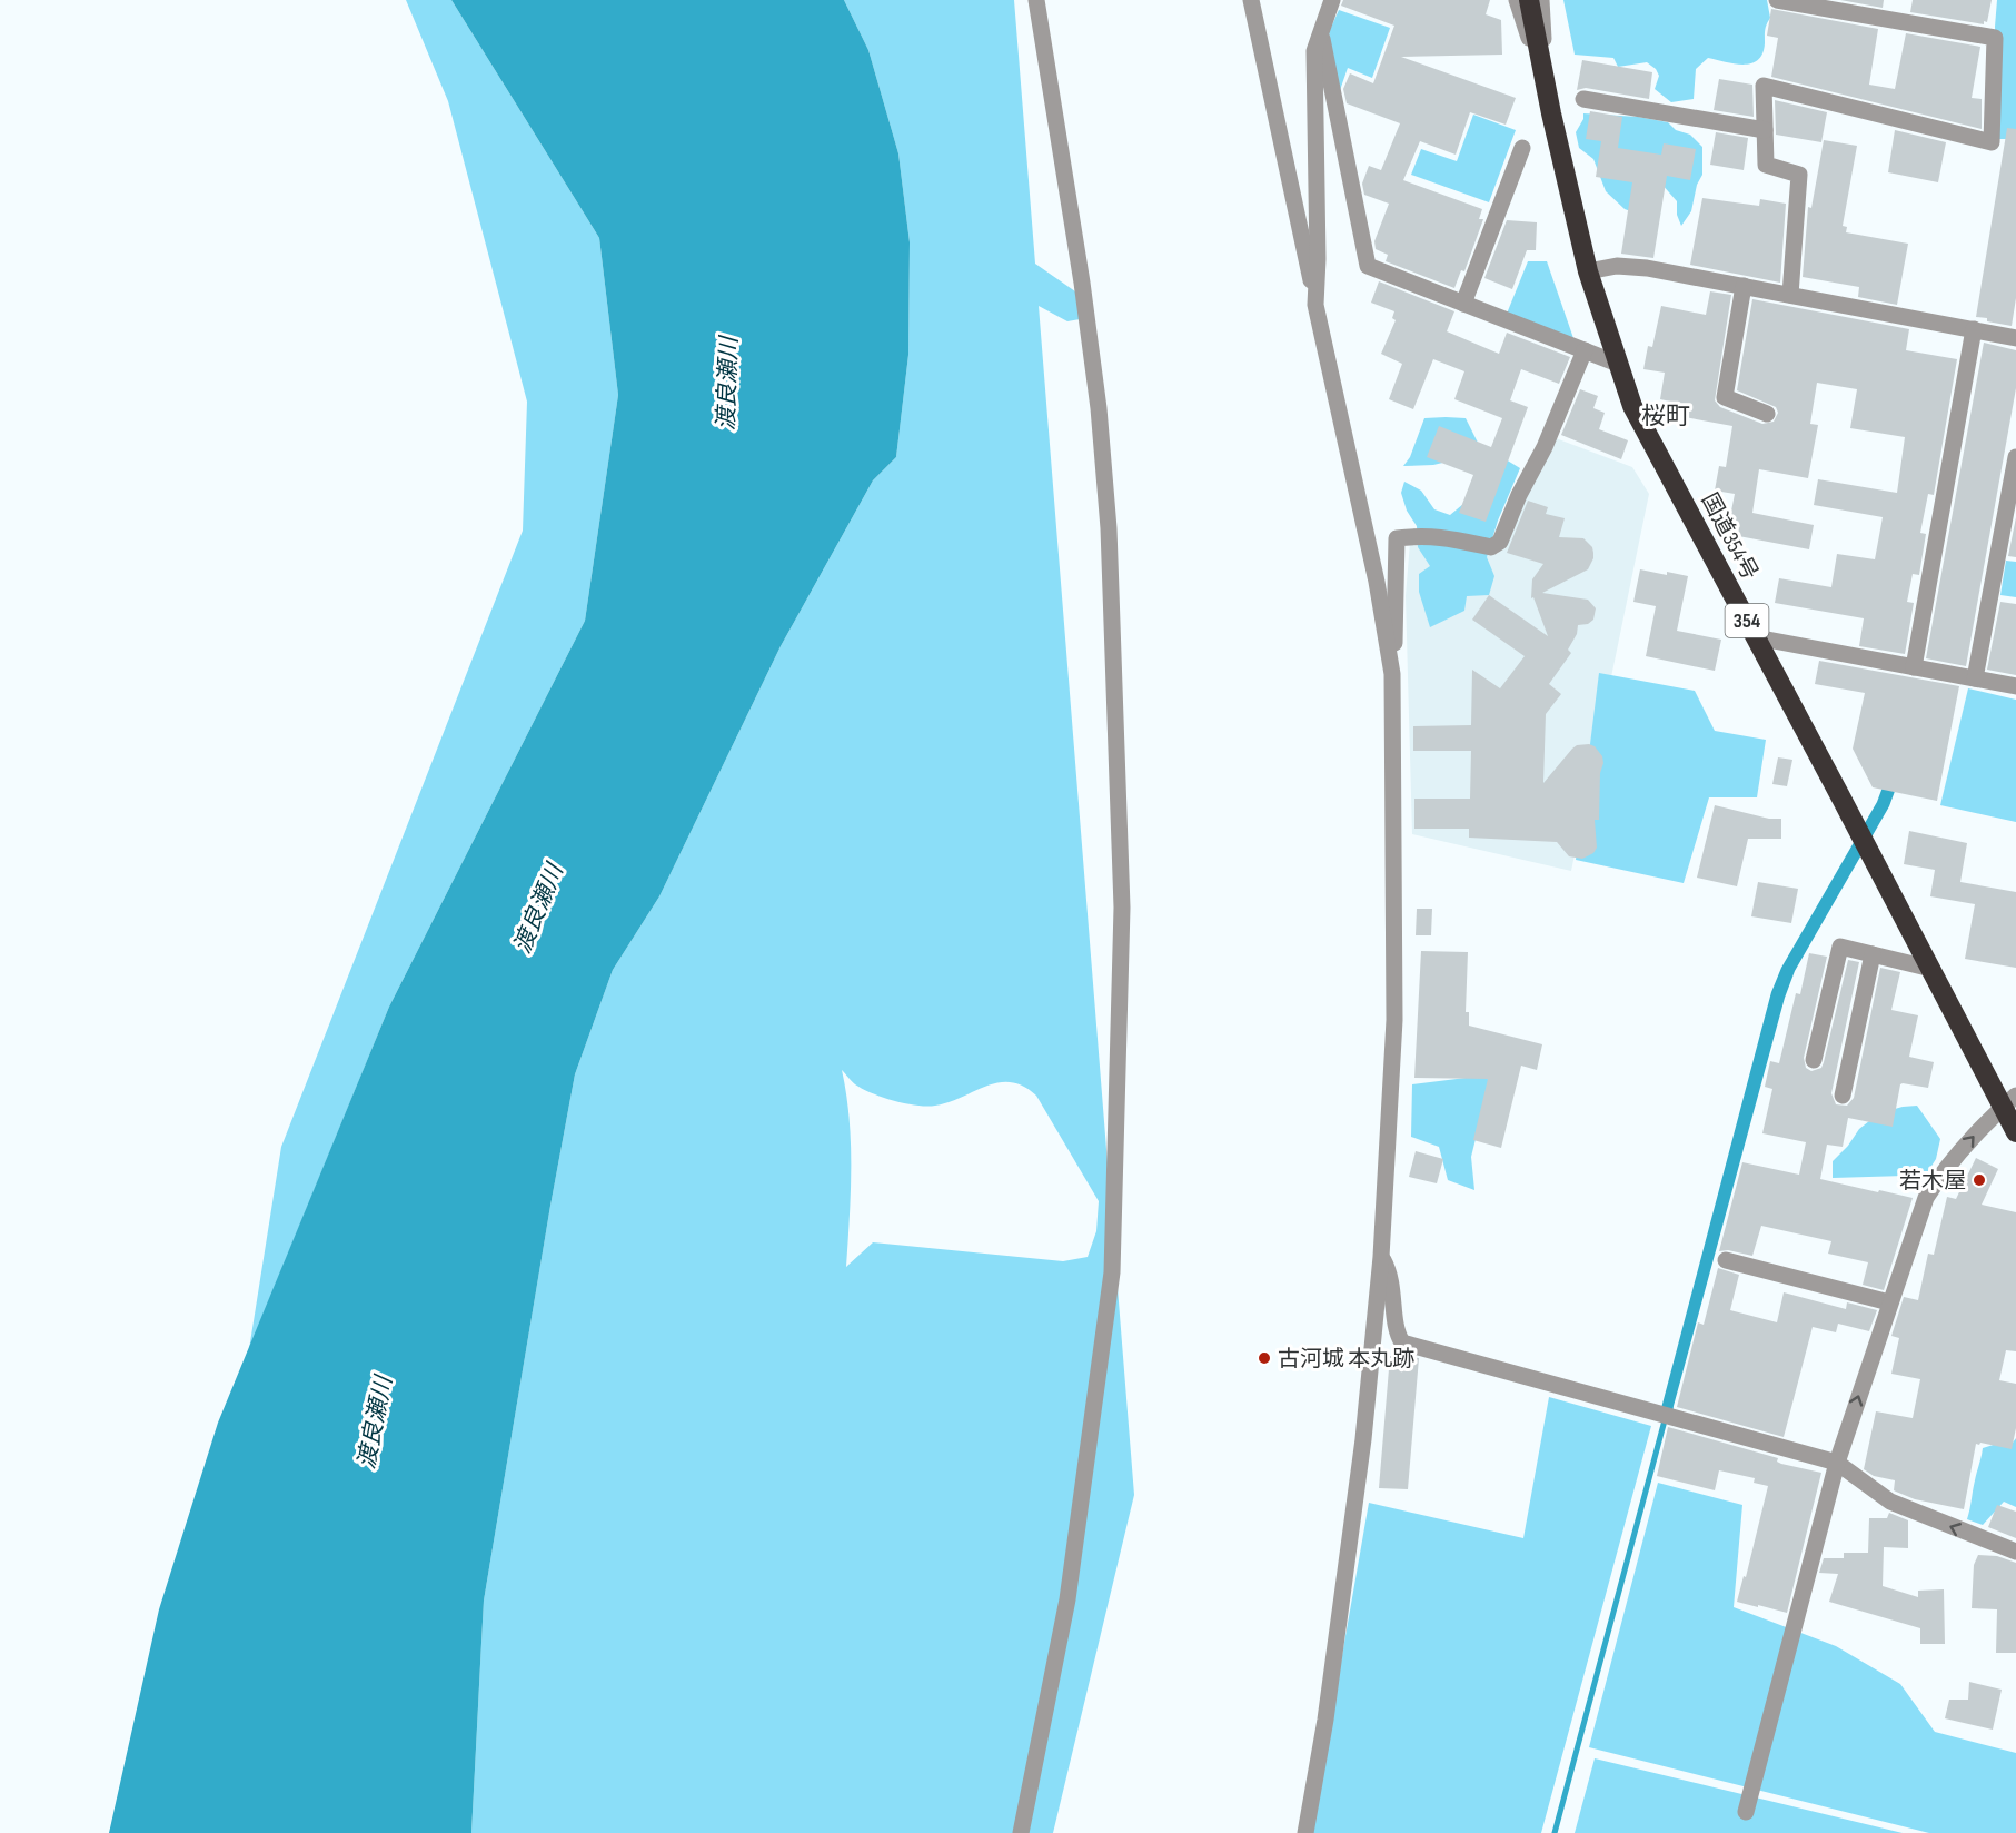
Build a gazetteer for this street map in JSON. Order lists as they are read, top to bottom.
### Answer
{
  "streets": {
    "highway": ["国道354号", "354"]
  },
  "districts": ["桜町"],
  "water": ["渡良瀬川"],
  "places": ["若木屋", "古河城 本丸跡"]
}
